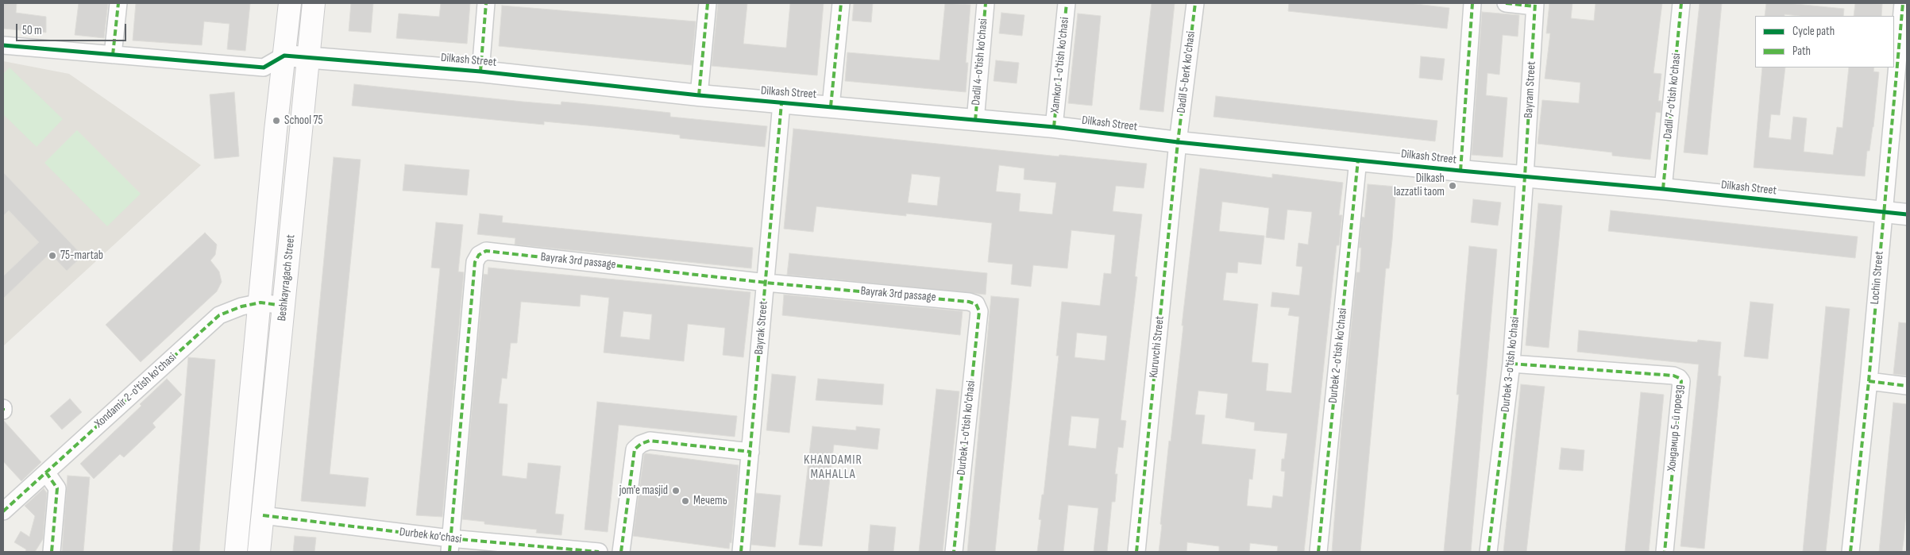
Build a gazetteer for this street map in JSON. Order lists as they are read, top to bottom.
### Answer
{
  "streets": {
    "main road": ["Beshkayragach Street"],
    "street": [
      "Dilkash Street",
      "Dadil 4-o'tish ko'chasi",
      "Xamkor 1-o'tish ko'chasi",
      "Dadil 5-berk ko'chasi",
      "Bayram Street",
      "Dadil 7-o'tish ko'chasi",
      "Bayrak 3rd passage",
      "Lochin Street",
      "Bayrak Street",
      "Kuruvchi Street",
      "Durbek 2-o'tish ko'chasi",
      "Durbek 3-o'tish ko'chasi",
      "Xondamir 2-o'tish ko'chasi",
      "Durbek 1-o'tish ko'chasi",
      "Хондамир 5-й проезд",
      "Durbek ko'chasi"
    ]
  },
  "crossings": [
    ["Dilkash Street", "Dadil 4-o'tish ko'chasi"],
    ["Dilkash Street", "Xamkor 1-o'tish ko'chasi"],
    ["Dilkash Street", "Dadil 5-berk ko'chasi"],
    ["Dilkash Street", "Bayram Street"],
    ["Dilkash Street", "Dadil 7-o'tish ko'chasi"],
    ["Dilkash Street", "Beshkayragach Street"],
    ["Dilkash Street", "Lochin Street"],
    ["Dilkash Street", "Bayrak Street"],
    ["Dilkash Street", "Kuruvchi Street"],
    ["Dilkash Street", "Durbek 2-o'tish ko'chasi"],
    ["Dilkash Street", "Durbek 3-o'tish ko'chasi"],
    ["Dadil 5-berk ko'chasi", "Kuruvchi Street"],
    ["Bayram Street", "Durbek 3-o'tish ko'chasi"],
    ["Bayrak 3rd passage", "Bayrak Street"],
    ["Bayrak 3rd passage", "Durbek 1-o'tish ko'chasi"],
    ["Bayrak 3rd passage", "Durbek ko'chasi"],
    ["Beshkayragach Street", "Xondamir 2-o'tish ko'chasi"],
    ["Beshkayragach Street", "Durbek ko'chasi"],
    ["Durbek 3-o'tish ko'chasi", "Хондамир 5-й проезд"]
  ],
  "districts": ["KHANDAMIR MAHALLA"],
  "places": [
    "School 75",
    "Dilkash lazzatli taom",
    "75-martab",
    "jom'e masjid",
    "Мечеть"
  ],
  "legend": ["Cycle path", "Path"],
  "scale_bar": "50 m"
}
